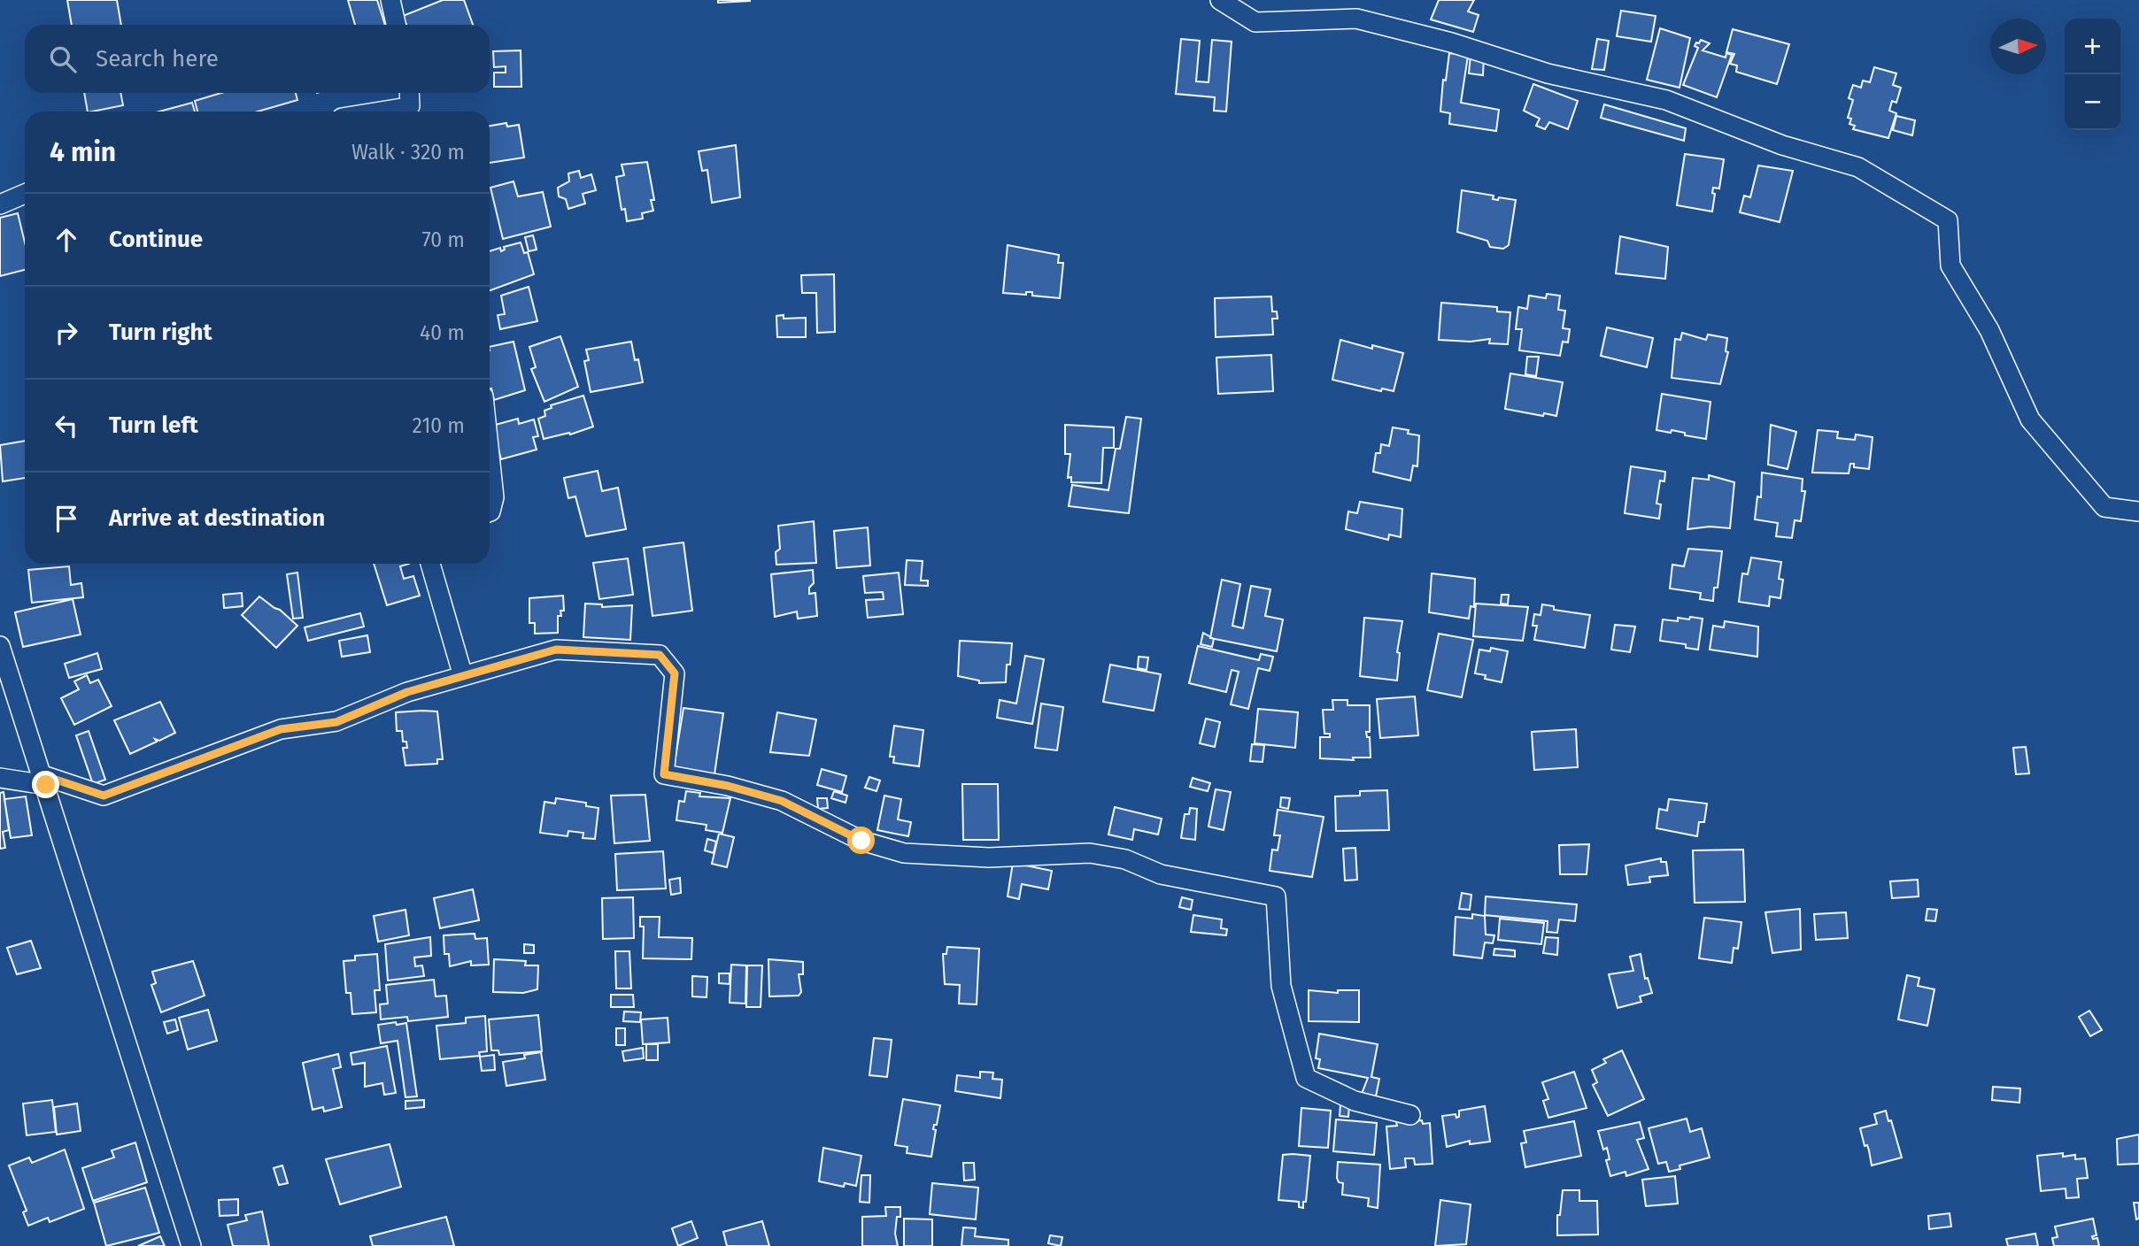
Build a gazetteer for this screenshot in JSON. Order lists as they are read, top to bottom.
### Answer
{
  "north": "right",
  "page": {
    "map_buttons": ["+", "−"],
    "search": "Search here",
    "heading": ["4 min", "Walk · 320 m"],
    "list": [
      ["Continue", "70 m"],
      ["Turn right", "40 m"],
      ["Turn left", "210 m"],
      "Arrive at destination"
    ]
  }
}
